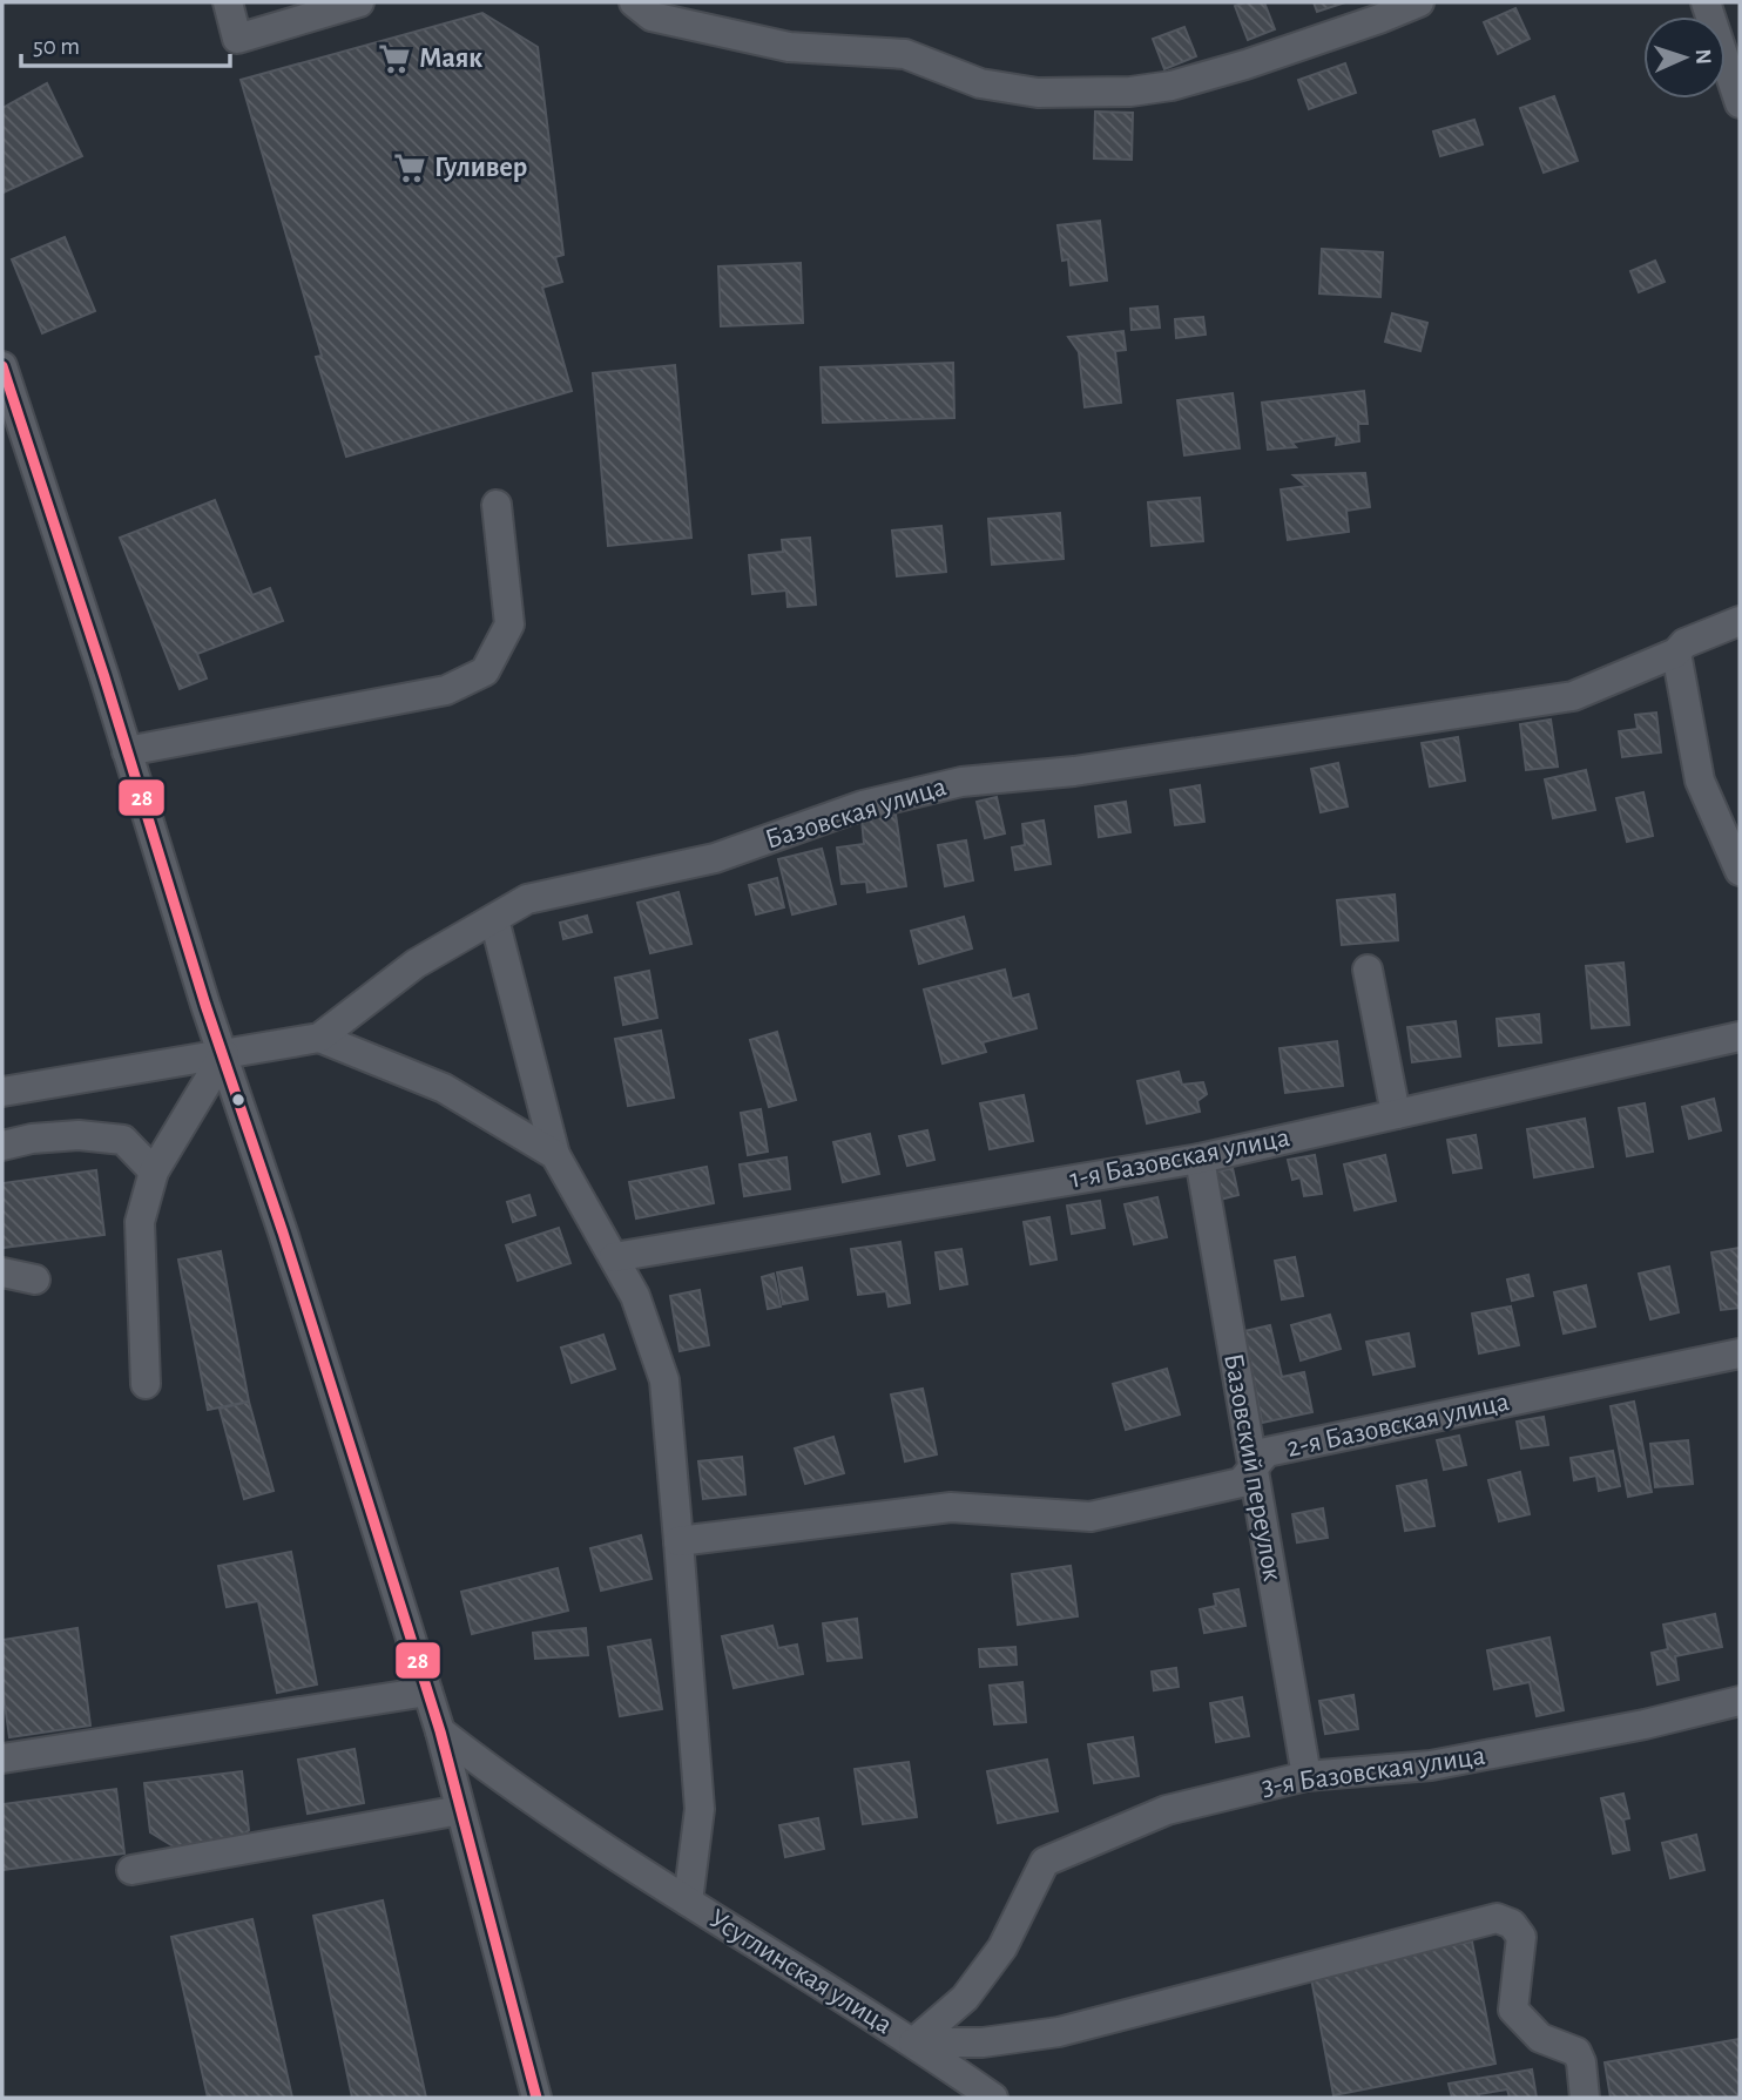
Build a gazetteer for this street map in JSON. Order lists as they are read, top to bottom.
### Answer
{
  "streets": {
    "street": [
      "Базовская улица",
      "1-я Базовская улица",
      "2-я Базовская улица",
      "Базовский переулок",
      "3-я Базовская улица",
      "Усуглинская улица"
    ]
  },
  "crossings": [
    ["1-я Базовская улица", "Базовский переулок"],
    ["2-я Базовская улица", "Базовский переулок"],
    ["Базовский переулок", "3-я Базовская улица"],
    ["3-я Базовская улица", "Усуглинская улица"]
  ],
  "places": {
    "supermarket": ["Маяк", "Гуливер"]
  },
  "lines": ["transit line 28"],
  "scale_bar": "50 m",
  "north": "right"
}
